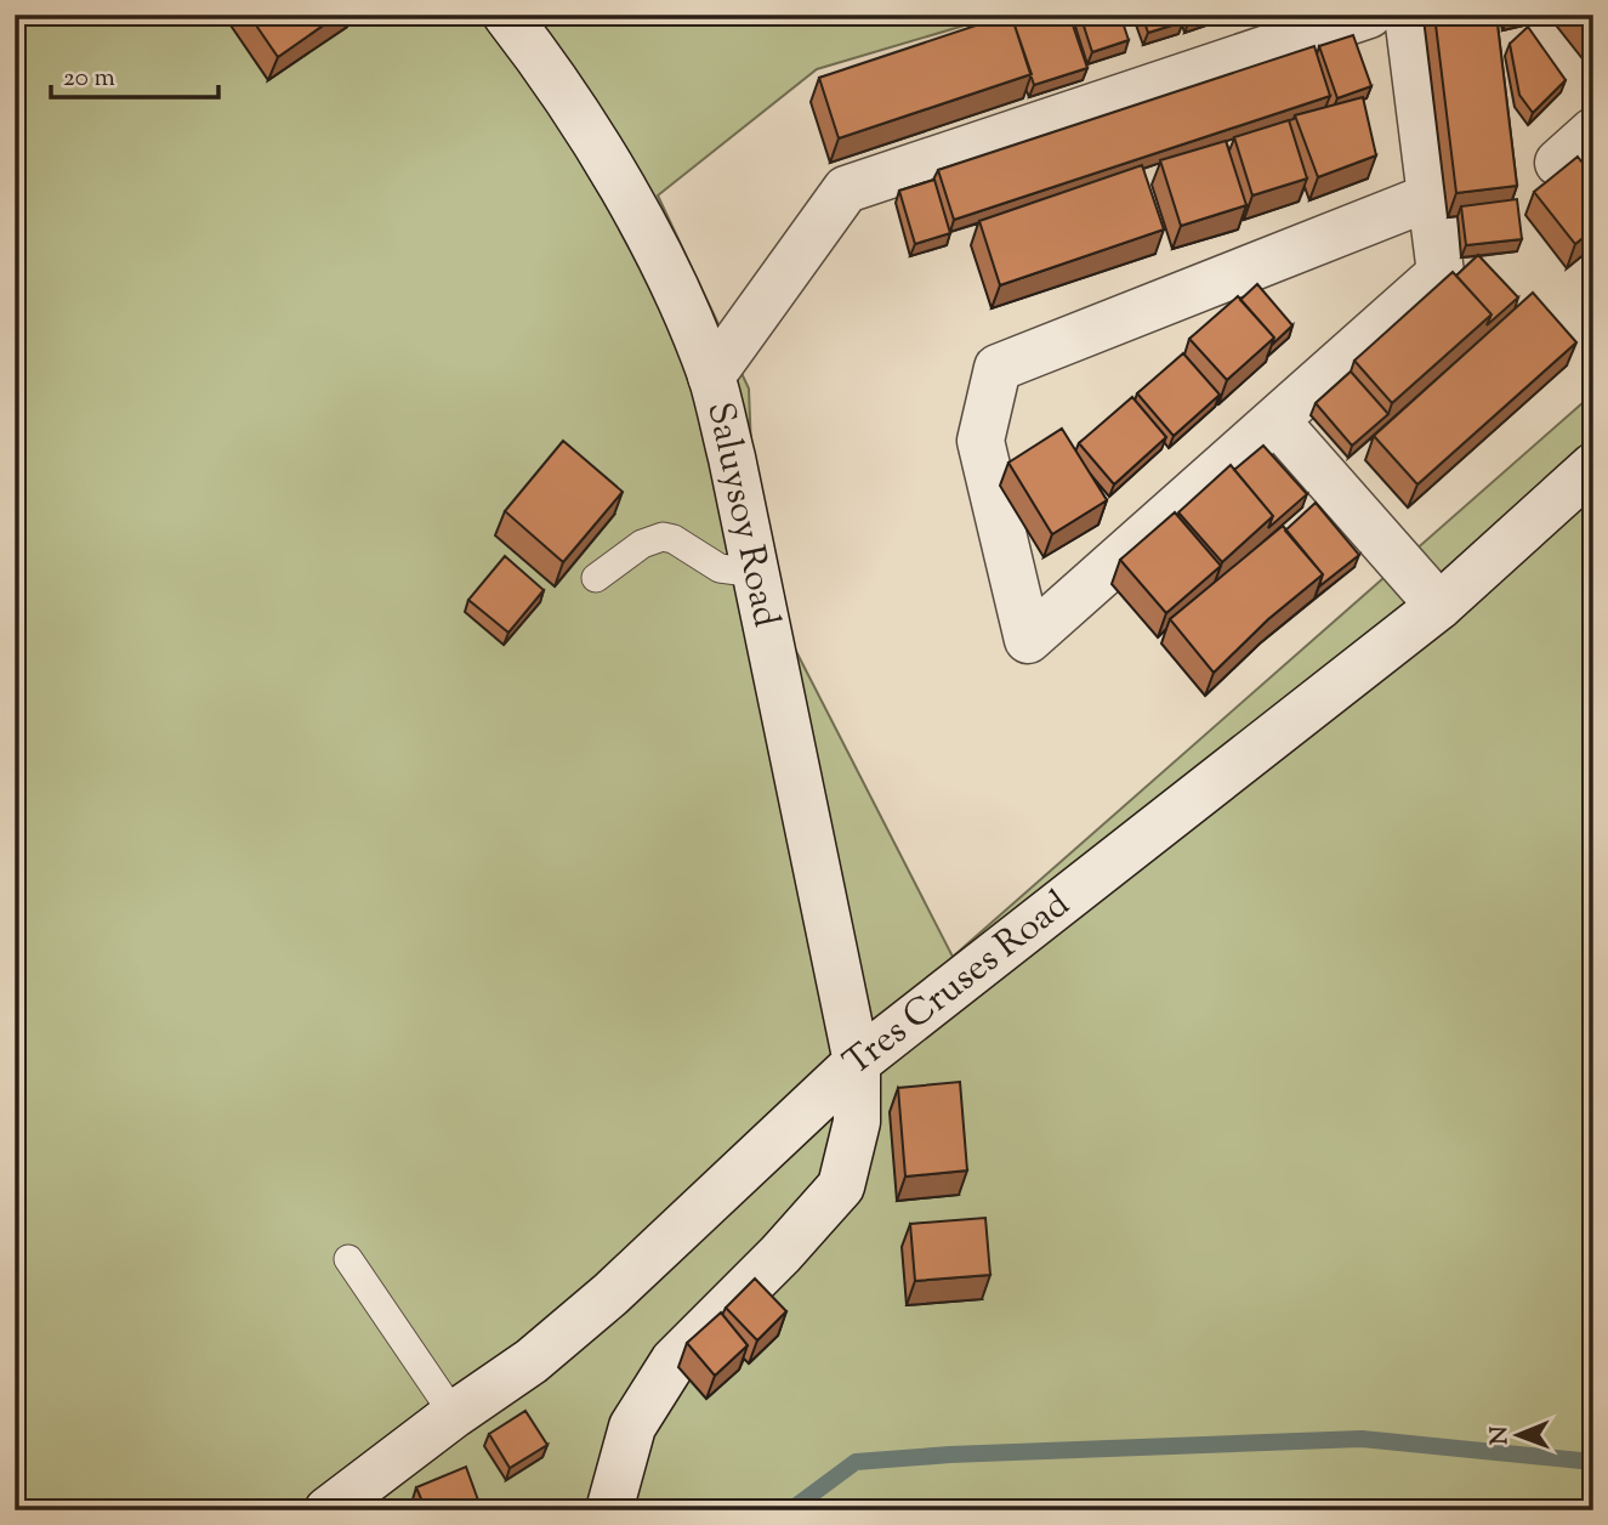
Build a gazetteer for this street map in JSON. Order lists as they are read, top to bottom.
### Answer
{
  "streets": {
    "main road": ["Saluysoy Road", "Tres Cruses Road"]
  },
  "crossings": [
    ["Saluysoy Road", "Tres Cruses Road"]
  ],
  "scale_bar": "20 m",
  "north": "left"
}
